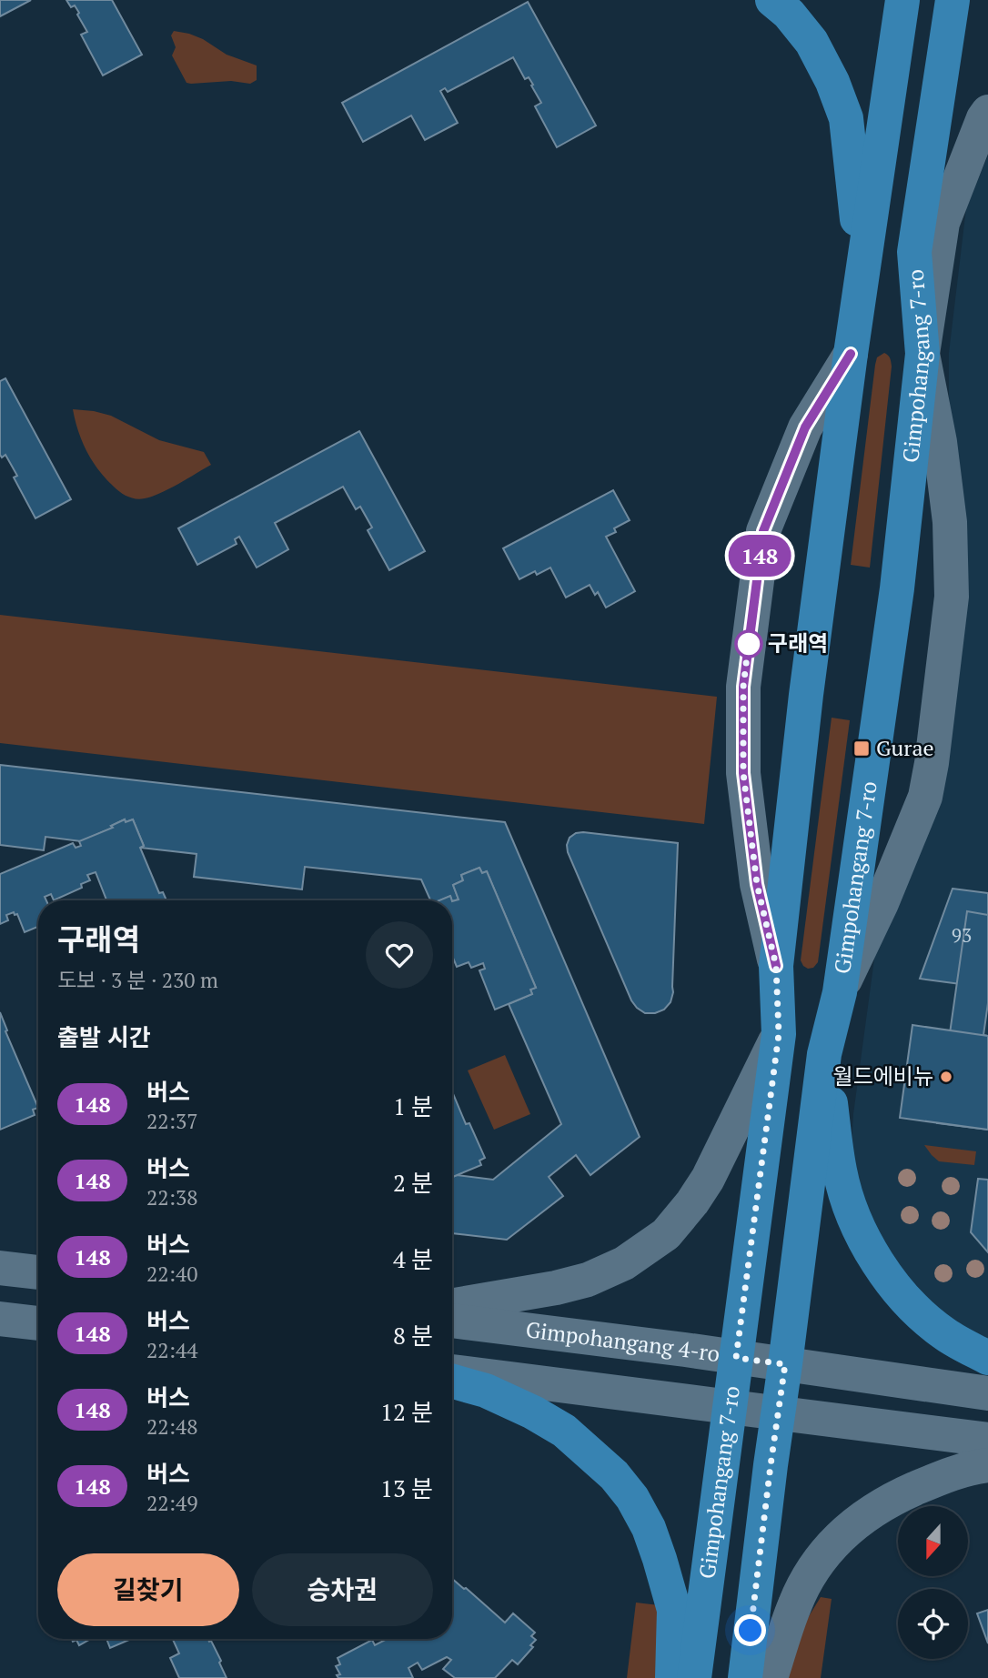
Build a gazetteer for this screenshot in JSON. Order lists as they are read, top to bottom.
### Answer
{
  "streets": {
    "main road": ["Gimpohangang 7-ro"],
    "street": ["Gimpohangang 4-ro"]
  },
  "crossings": [
    ["Gimpohangang 7-ro", "Gimpohangang 4-ro"]
  ],
  "places": {
    "other": ["구래역", "월드에비뉴"],
    "transit": ["Gurae"]
  },
  "lines": ["bus line 148"],
  "house_numbers": ["93"],
  "north": "bottom",
  "page": {
    "on_map": "148",
    "heading": [
      ["구래역", "도보 · 3 분 · 230 m"],
      "출발 시간"
    ],
    "list": [
      {
        "mark": "148",
        "name": "버스",
        "note": "22:37",
        "value": "1 분"
      },
      {
        "mark": "148",
        "name": "버스",
        "note": "22:38",
        "value": "2 분"
      },
      {
        "mark": "148",
        "name": "버스",
        "note": "22:40",
        "value": "4 분"
      },
      {
        "mark": "148",
        "name": "버스",
        "note": "22:44",
        "value": "8 분"
      },
      {
        "mark": "148",
        "name": "버스",
        "note": "22:48",
        "value": "12 분"
      },
      {
        "mark": "148",
        "name": "버스",
        "note": "22:49",
        "value": "13 분"
      }
    ],
    "buttons": ["길찾기", "승차권"]
  }
}
